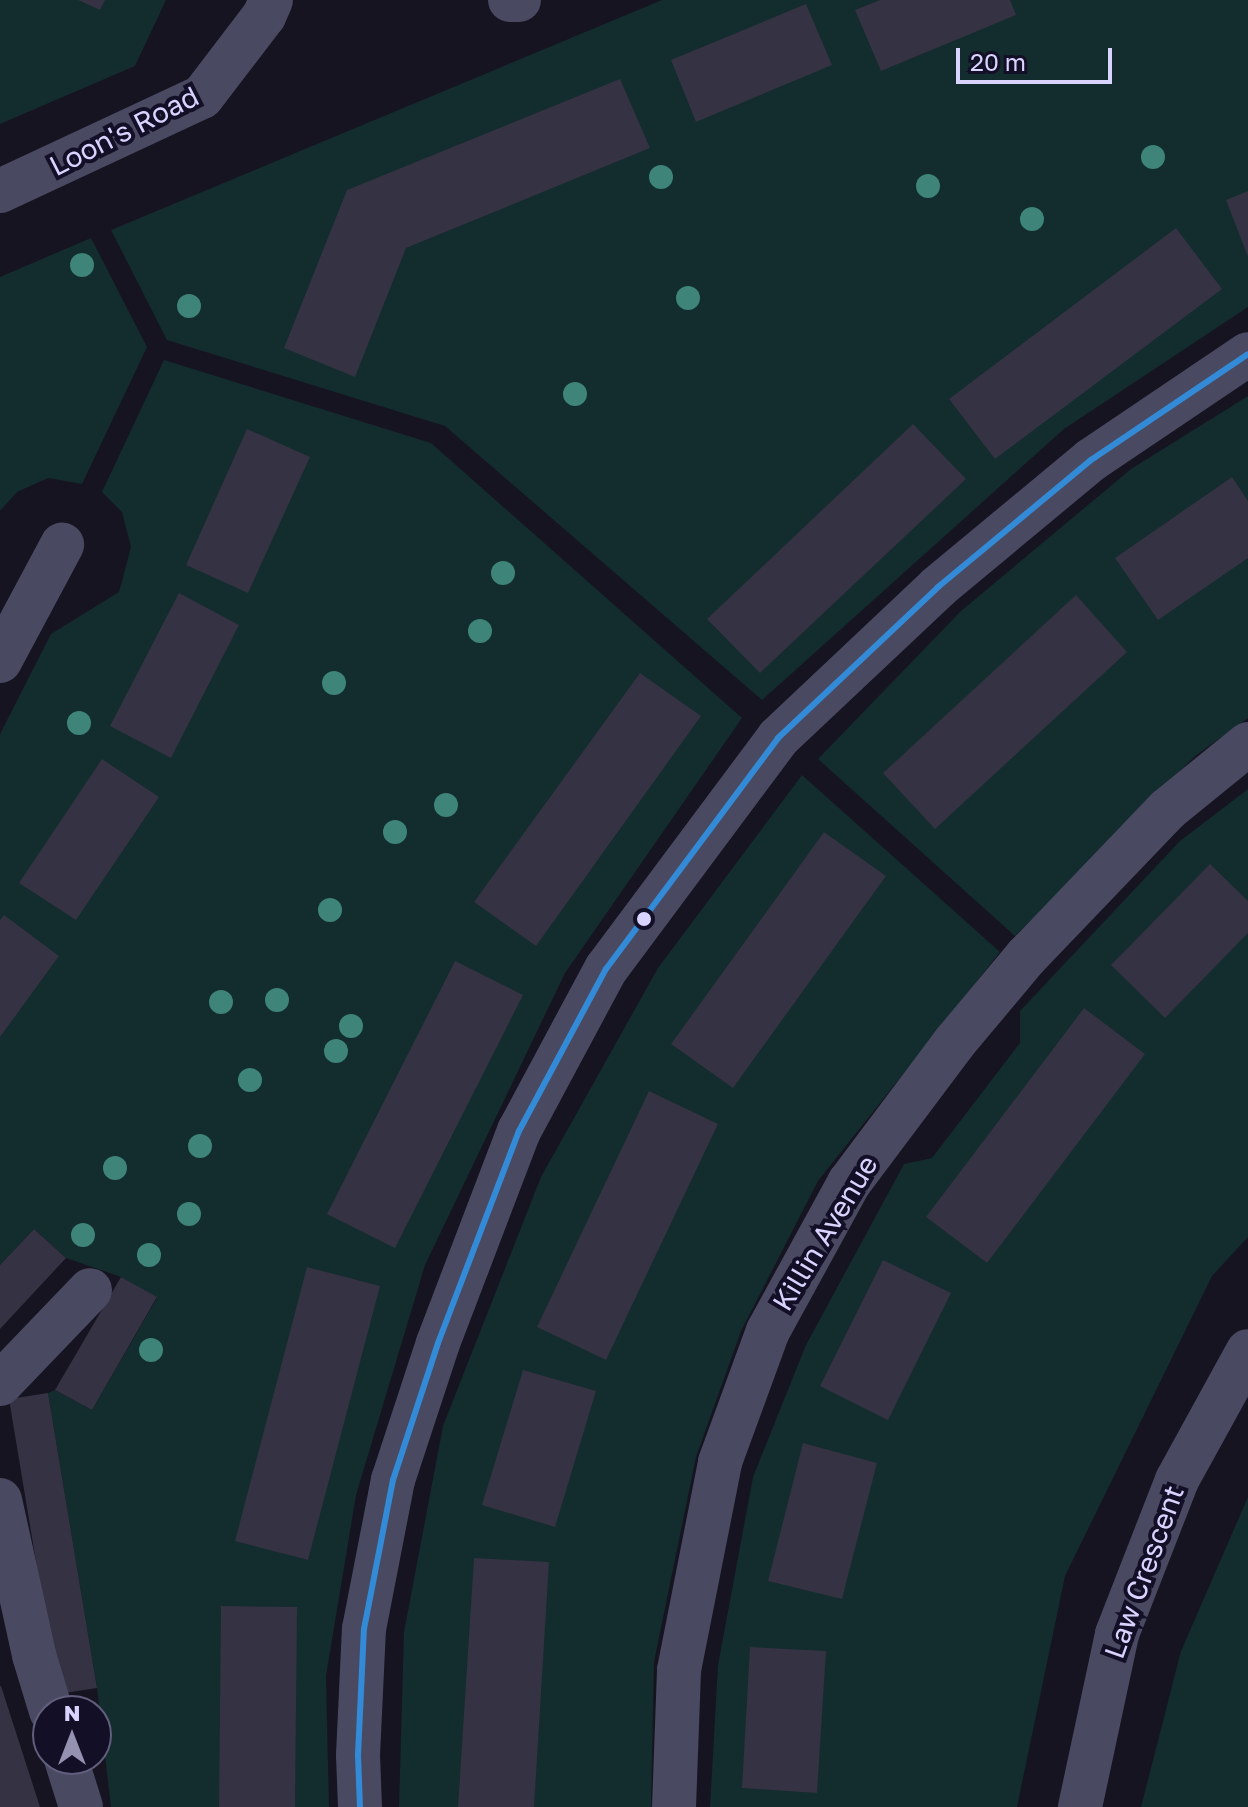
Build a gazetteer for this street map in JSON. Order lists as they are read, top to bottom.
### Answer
{
  "streets": {
    "street": ["Loon's Road", "Killin Avenue", "Law Crescent"]
  },
  "scale_bar": "20 m",
  "north": "top"
}
